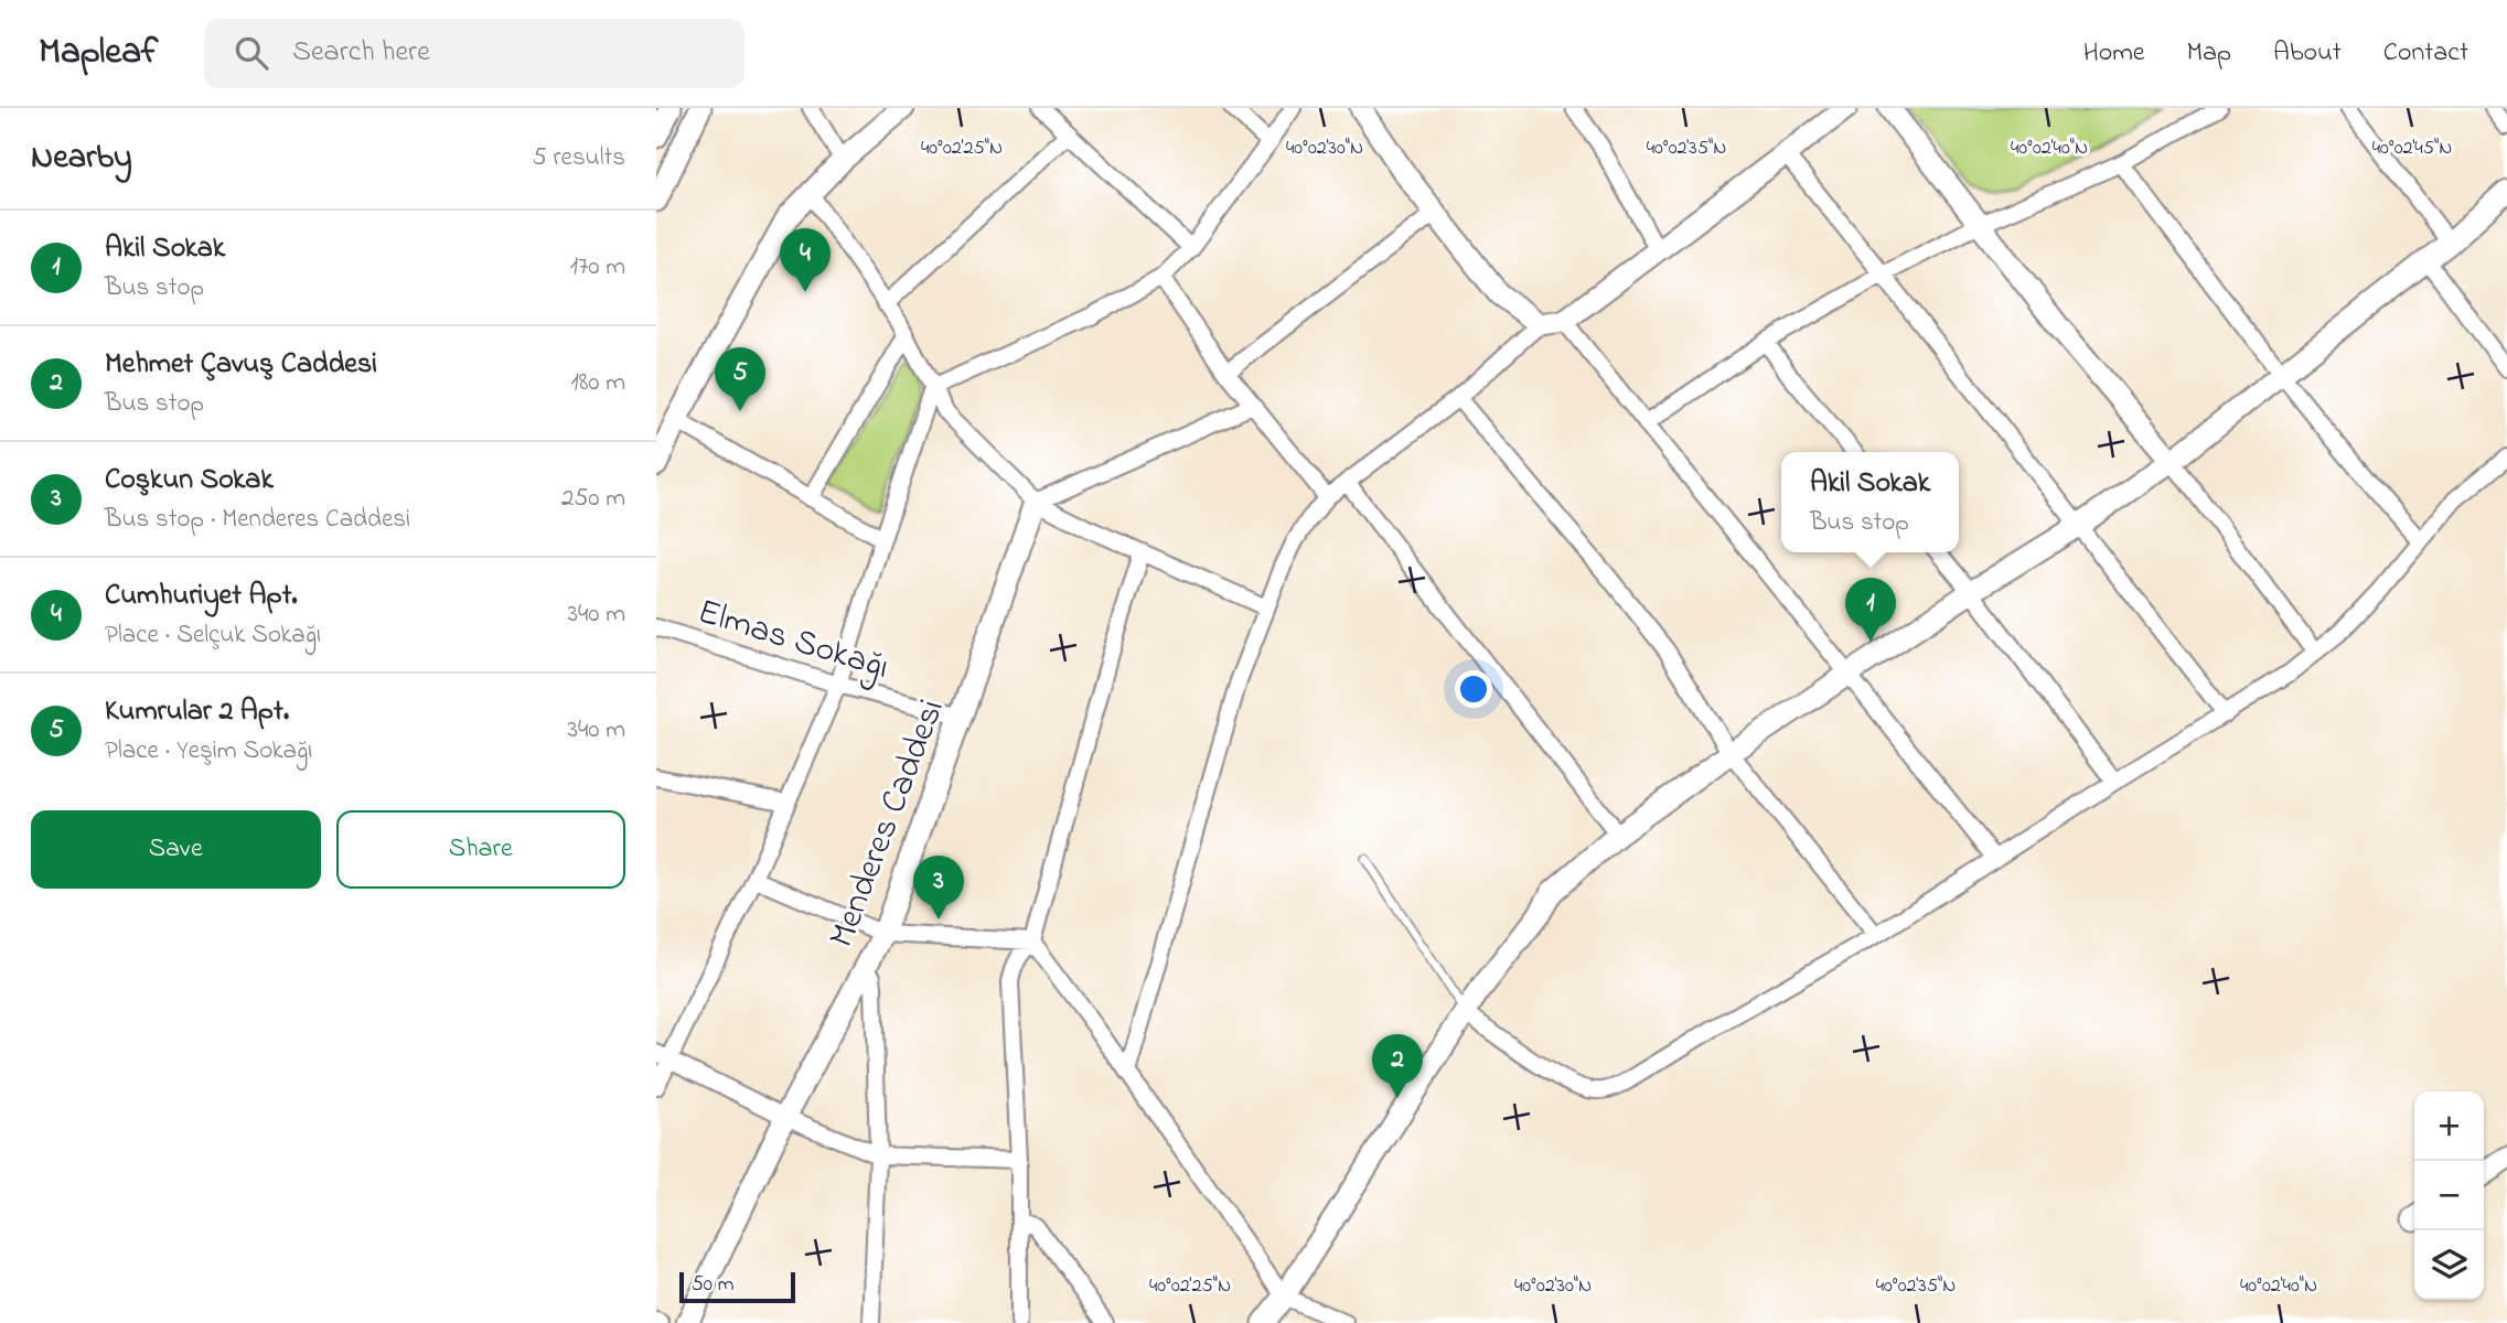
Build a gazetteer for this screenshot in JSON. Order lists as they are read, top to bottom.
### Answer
{
  "streets": {
    "street": ["Elmas Sokağı", "Menderes Caddesi"]
  },
  "crossings": [
    ["Elmas Sokağı", "Menderes Caddesi"]
  ],
  "scale_bar": "50 m",
  "page": {
    "header": "Mapleaf",
    "search": "Search here",
    "nav": [
      "Home",
      "Map",
      "About",
      "Contact"
    ],
    "heading": ["Nearby", "5 results"],
    "list": [
      {
        "mark": "1",
        "name": "Akil Sokak",
        "note": "Bus stop",
        "value": "170 m"
      },
      {
        "mark": "2",
        "name": "Mehmet Çavuş Caddesi",
        "note": "Bus stop",
        "value": "180 m"
      },
      {
        "mark": "3",
        "name": "Coşkun Sokak",
        "note": "Bus stop · Menderes Caddesi",
        "value": "250 m"
      },
      {
        "mark": "4",
        "name": "Cumhuriyet Apt.",
        "note": "Place · Selçuk Sokağı",
        "value": "340 m"
      },
      {
        "mark": "5",
        "name": "Kumrular 2 Apt.",
        "note": "Place · Yeşim Sokağı",
        "value": "340 m"
      }
    ],
    "pins": [
      "4",
      "5",
      "1",
      "3",
      "2"
    ],
    "popup": ["Akil Sokak", "Bus stop"],
    "buttons": ["Save", "Share"],
    "map_buttons": ["+", "−"],
    "scale": "50 m"
  },
  "coordinates": [
    "40°02'25\"N",
    "40°02'30\"N",
    "40°02'35\"N",
    "40°02'40\"N",
    "40°02'45\"N"
  ]
}
